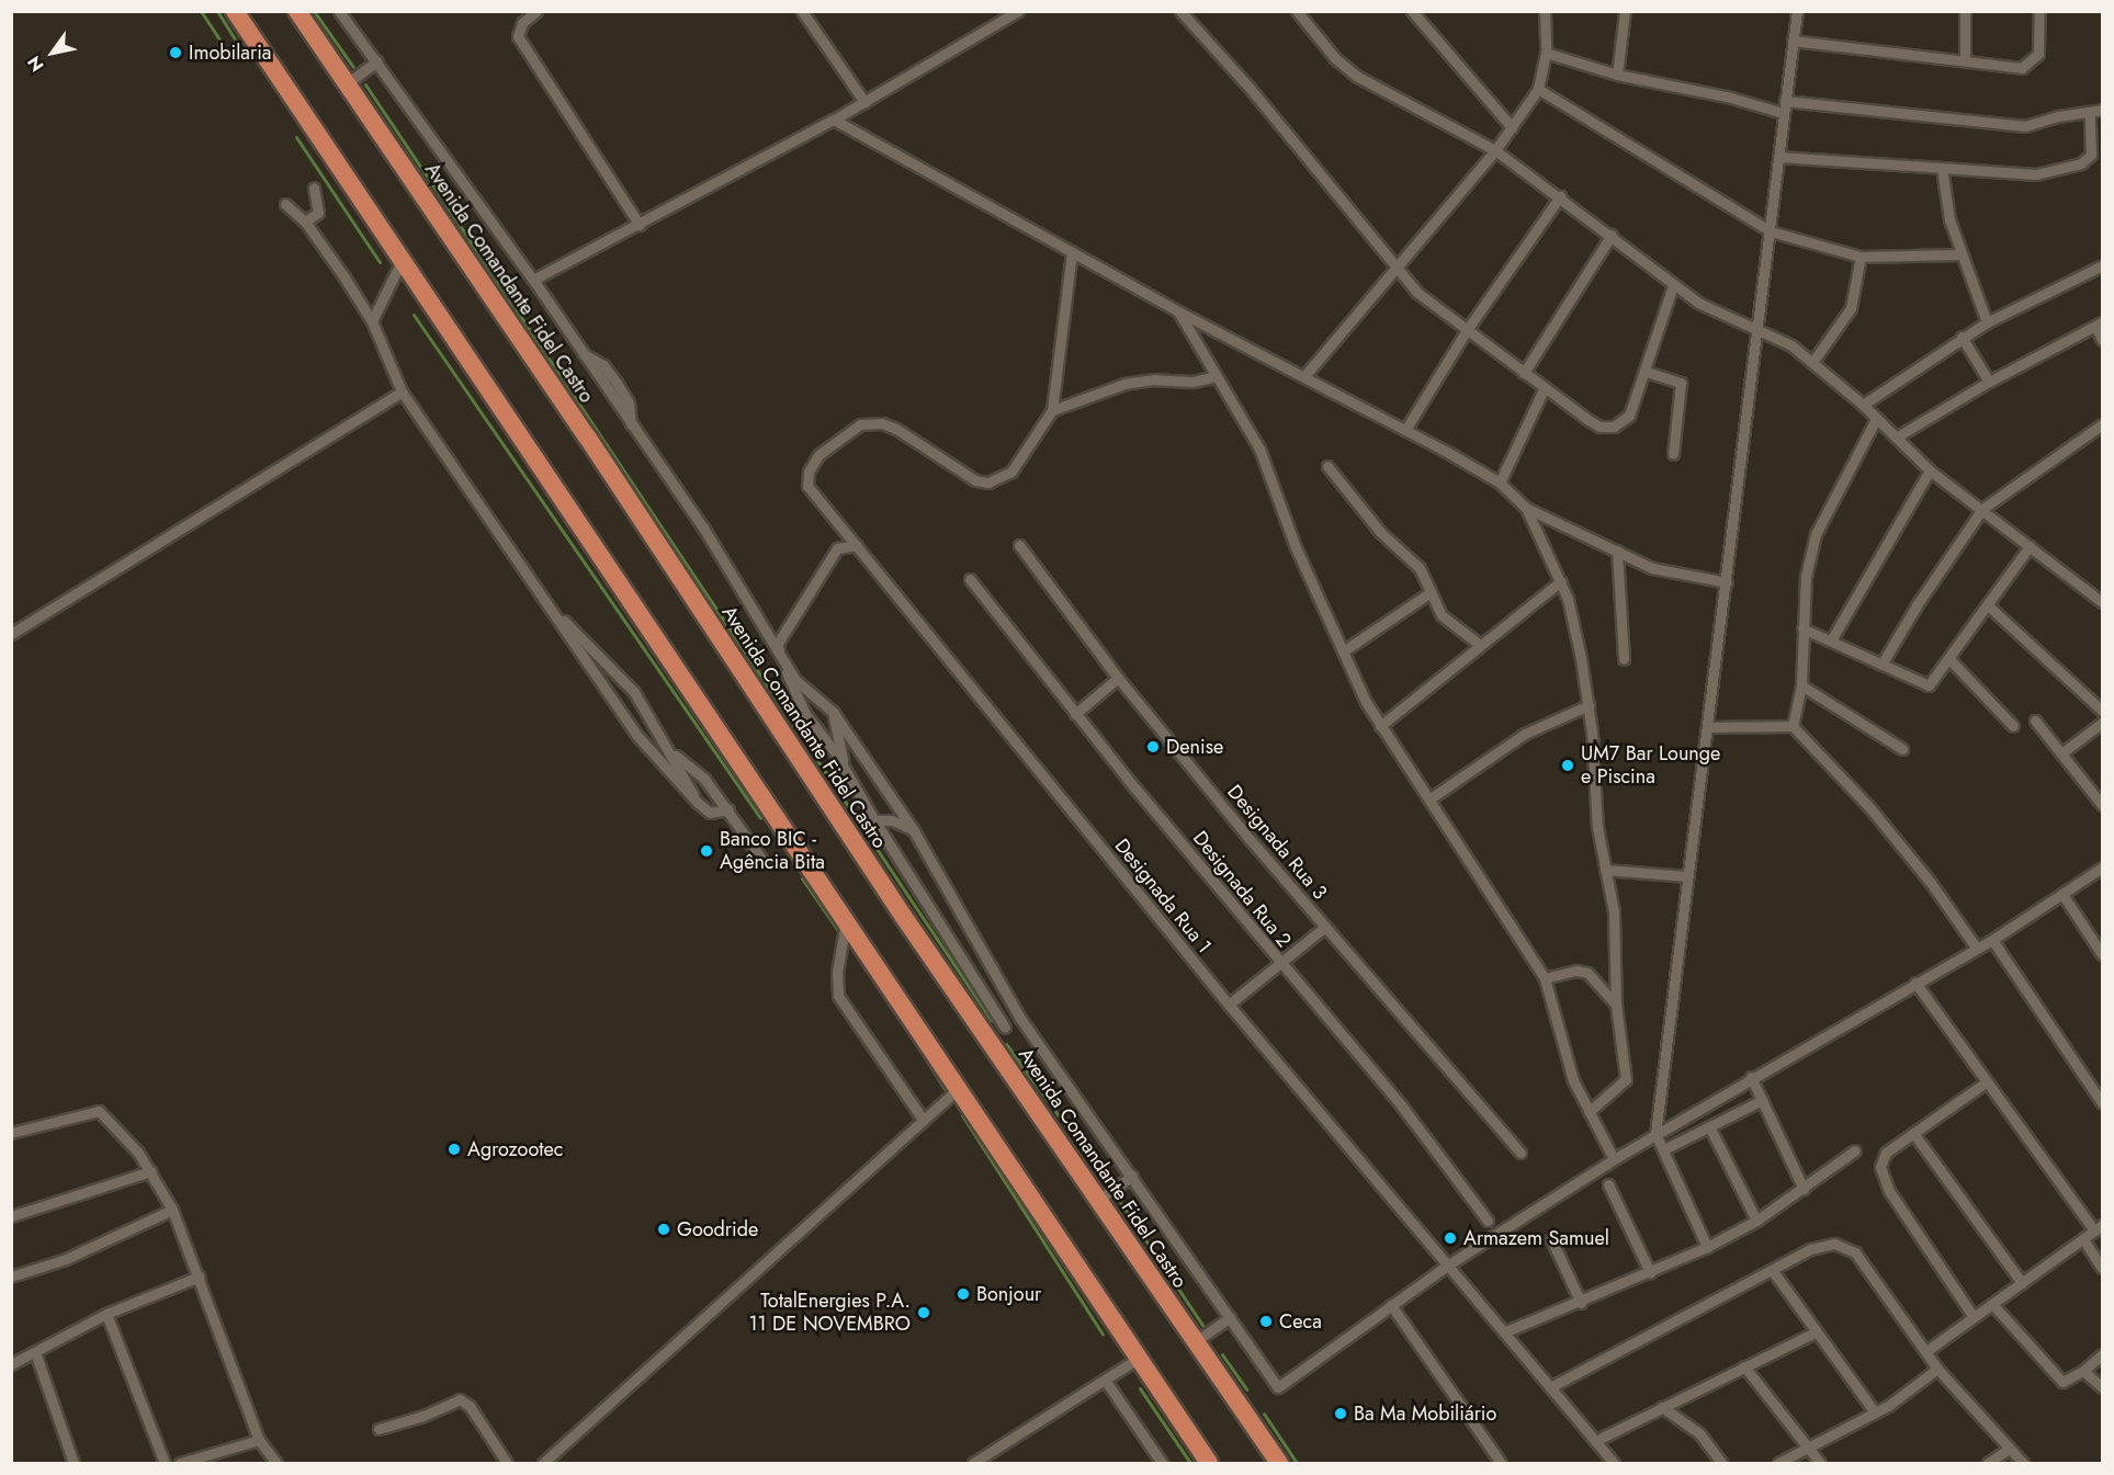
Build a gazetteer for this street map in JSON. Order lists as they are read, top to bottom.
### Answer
{
  "streets": {
    "highway": ["Avenida Comandante Fidel Castro"],
    "street": ["Designada Rua 3", "Designada Rua 2", "Designada Rua 1"]
  },
  "places": [
    "Imobilaria",
    "Denise",
    "UM7 Bar Lounge e Piscina",
    "Banco BIC - Agência Bita",
    "Agrozootec",
    "Goodride",
    "Armazem Samuel",
    "Bonjour",
    "TotalEnergies P.A. 11 DE NOVEMBRO",
    "Ceca",
    "Ba Ma Mobiliário"
  ],
  "north": "bottom left"
}
